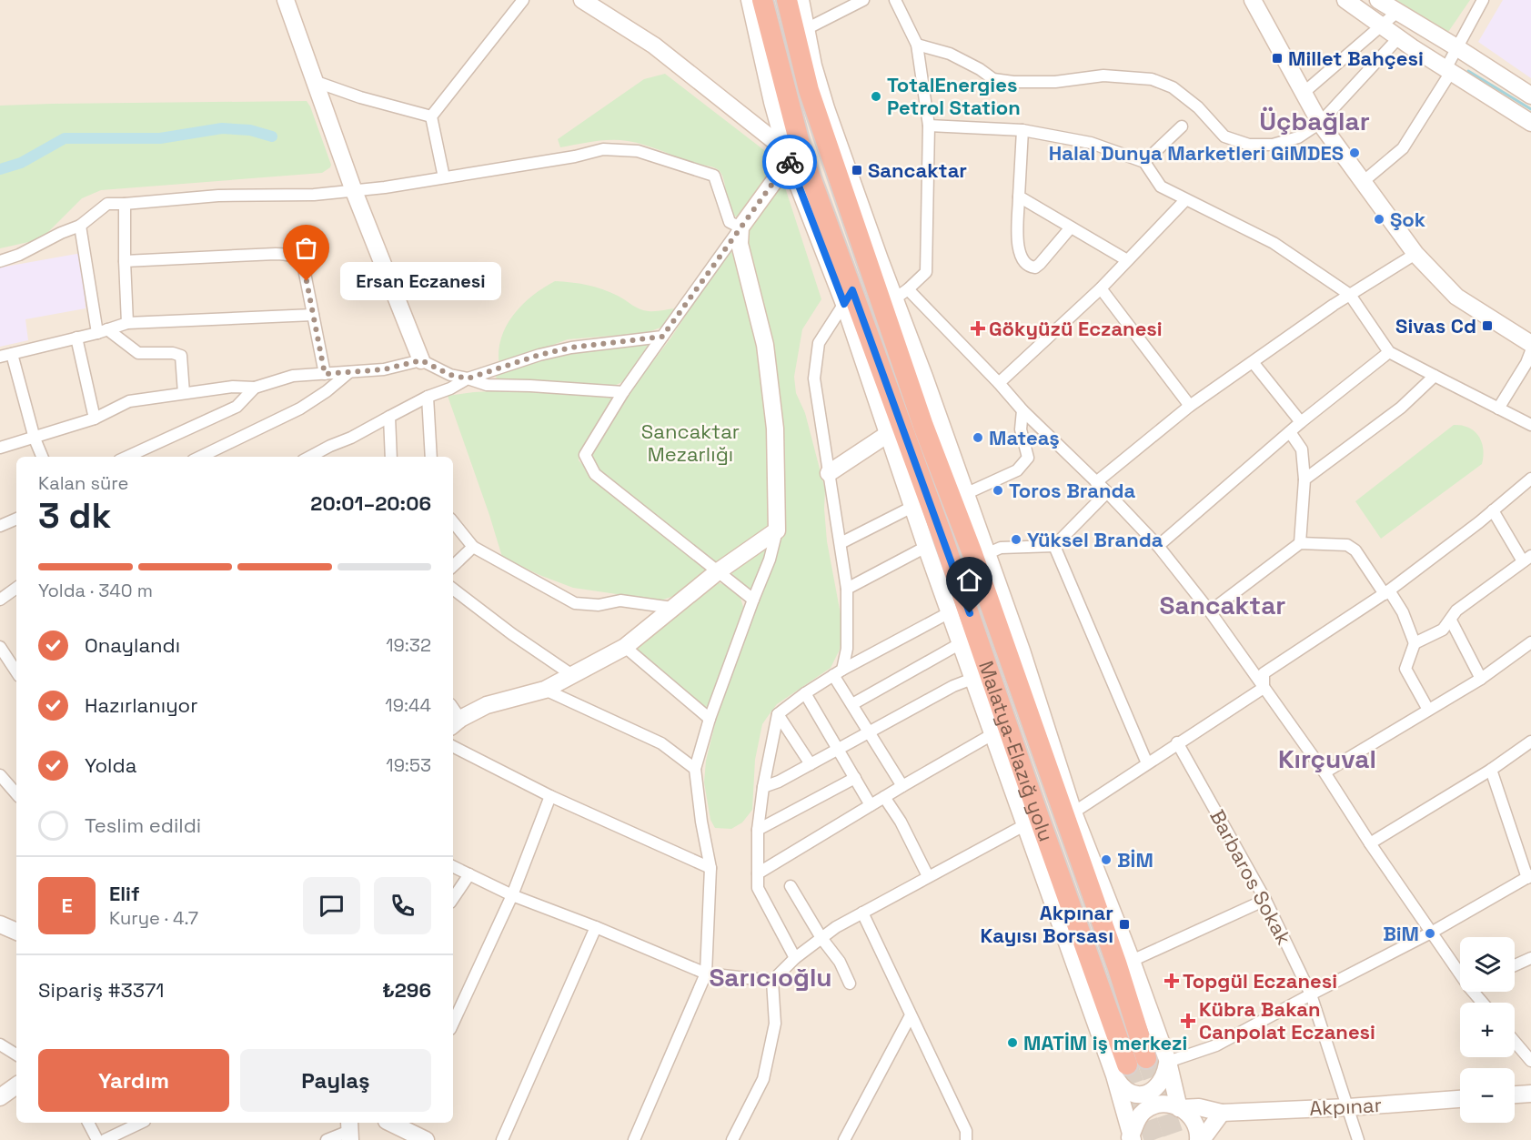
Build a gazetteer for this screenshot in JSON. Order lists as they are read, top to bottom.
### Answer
{
  "streets": {
    "highway": ["Malatya-Elazığ yolu"],
    "main road": ["Akpınar"],
    "street": ["Barbaros Sokak"]
  },
  "crossings": [
    ["Barbaros Sokak", "Akpınar"]
  ],
  "districts": [
    "Üçbağlar",
    "Sancaktar",
    "Kırçuval",
    "Sarıcıoğlu"
  ],
  "parks": ["Sancaktar Mezarlığı"],
  "places": {
    "transit": [
      "Millet Bahçesi",
      "Sancaktar",
      "Sivas Cd",
      "Akpınar Kayısı Borsası"
    ],
    "other": [
      "TotalEnergies Petrol Station",
      "Halal Dunya Marketleri GiMDES",
      "Şok",
      "Ersan Eczanesi",
      "Mateaş",
      "Toros Branda",
      "Yüksel Branda",
      "BİM",
      "BiM",
      "MATİM iş merkezi"
    ],
    "health": ["Gökyüzü Eczanesi", "Topgül Eczanesi", "Kübra Bakan Canpolat Eczanesi"]
  },
  "page": {
    "bubble": "Ersan Eczanesi",
    "heading": ["3 dk", "Kalan süre", "20:01–20:06"],
    "panel": [
      "Elif",
      "Kurye · 4.7",
      "Sipariş #3371",
      "₺296"
    ],
    "bar": "Yolda · 340 m",
    "list": [
      ["Onaylandı", "19:32"],
      ["Hazırlanıyor", "19:44"],
      ["Yolda", "19:53"],
      "Teslim edildi"
    ],
    "round": "E",
    "map_buttons": ["+", "−"],
    "buttons": ["Yardım", "Paylaş"]
  }
}
